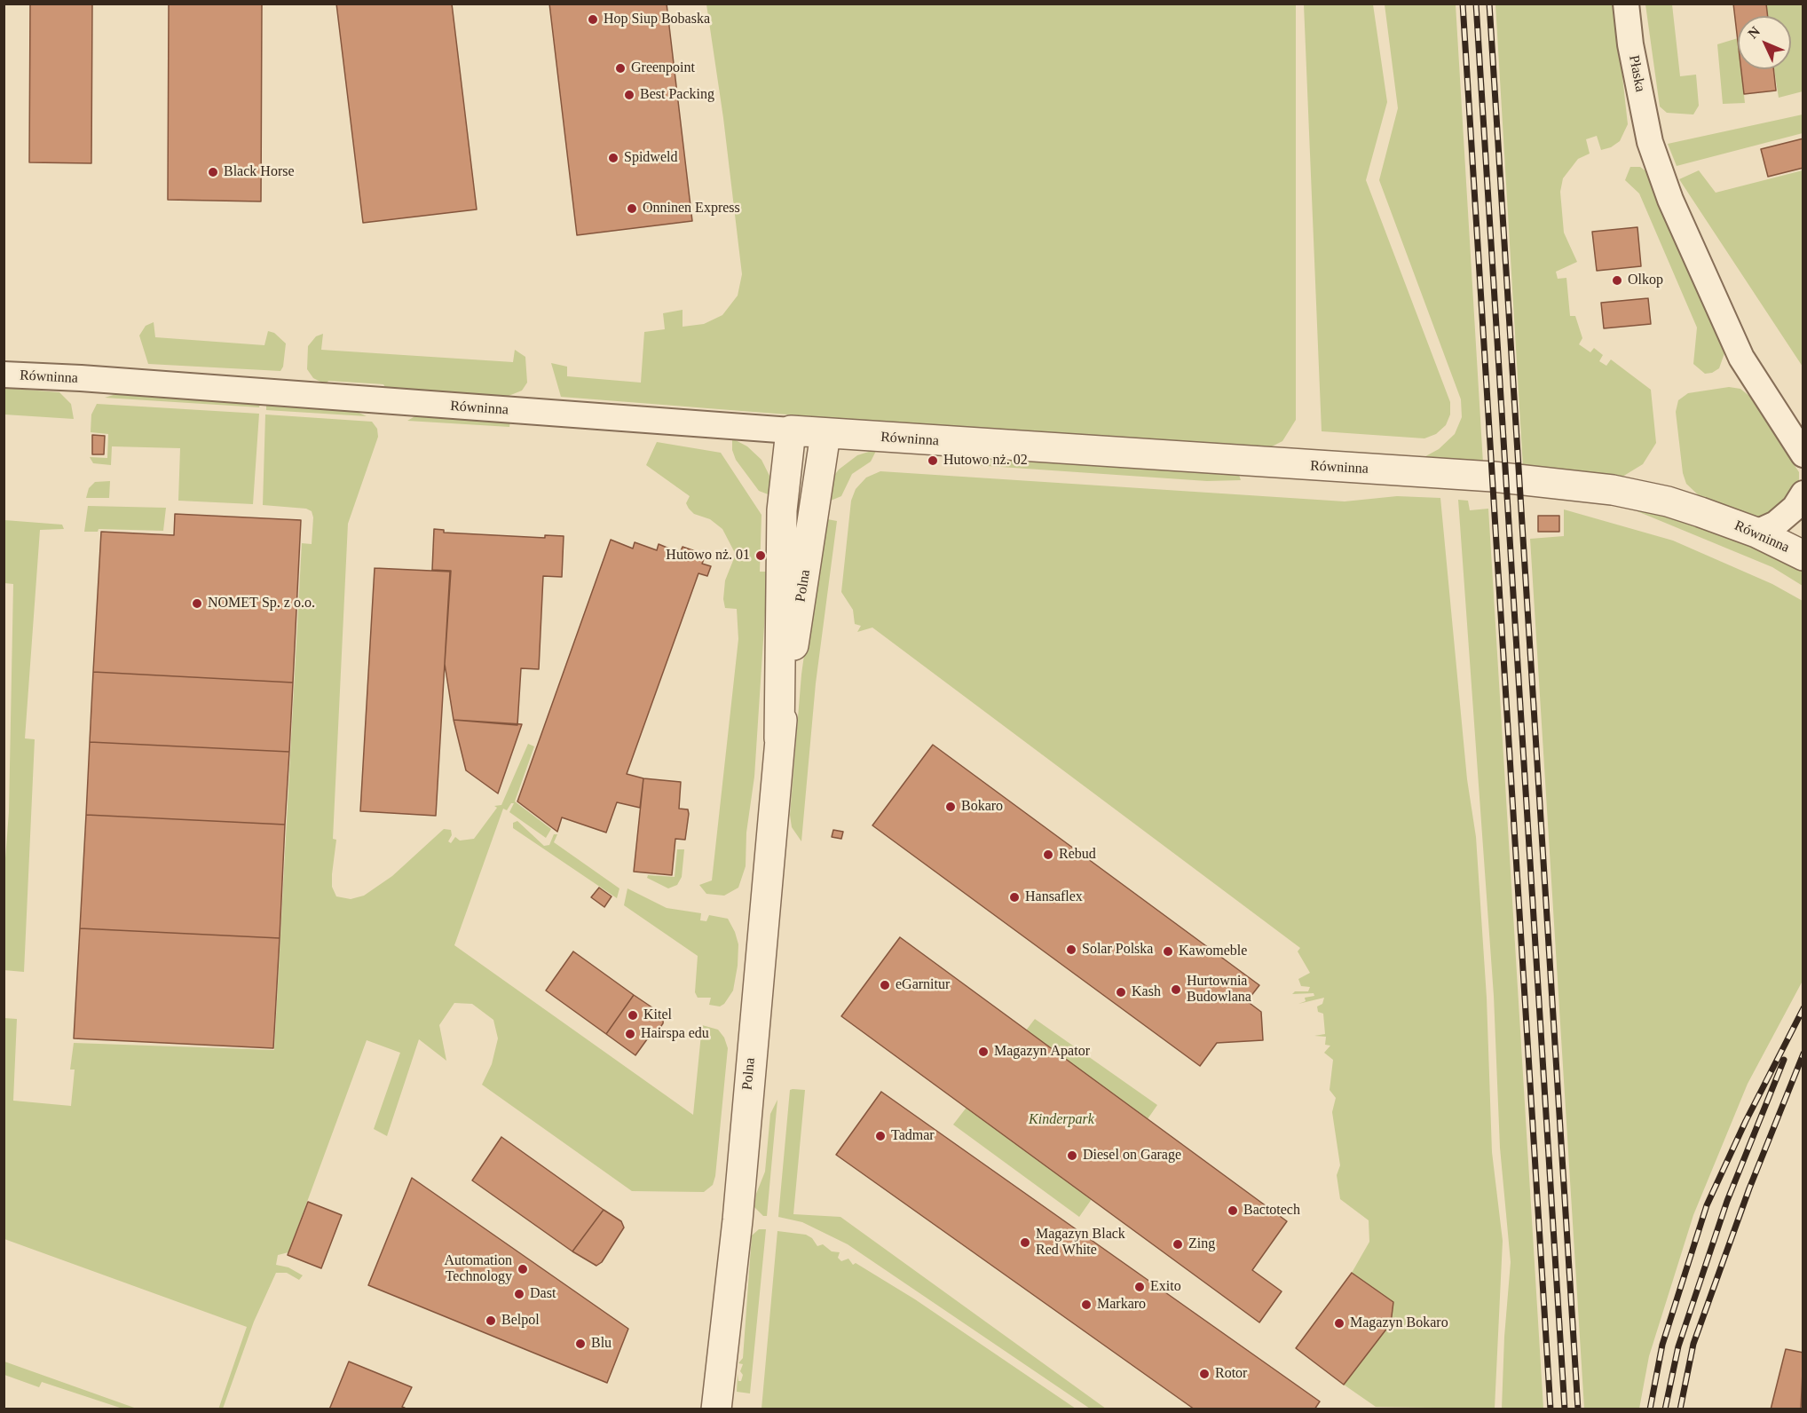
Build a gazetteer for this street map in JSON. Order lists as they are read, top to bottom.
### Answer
{
  "streets": {
    "street": ["Płaska", "Równinna", "Polna"]
  },
  "crossings": [
    ["Równinna", "Polna"]
  ],
  "parks": ["Kinderpark"],
  "places": [
    "Hop Siup Bobaska",
    "Greenpoint",
    "Best Packing",
    "Spidweld",
    "Black Horse",
    "Onninen Express",
    "Olkop",
    "Hutowo nż. 02",
    "Hutowo nż. 01",
    "NOMET Sp. z o.o.",
    "Bokaro",
    "Rebud",
    "Hansaflex",
    "Solar Polska",
    "Kawomeble",
    "eGarnitur",
    "Hurtownia Budowlana",
    "Kash",
    "Kitel",
    "Hairspa edu",
    "Magazyn Apator",
    "Tadmar",
    "Diesel on Garage",
    "Bactotech",
    "Magazyn Black Red White",
    "Zing",
    "Automation Technology",
    "Exito",
    "Dast",
    "Markaro",
    "Belpol",
    "Magazyn Bokaro",
    "Blu",
    "Rotor"
  ],
  "north": "top left"
}
